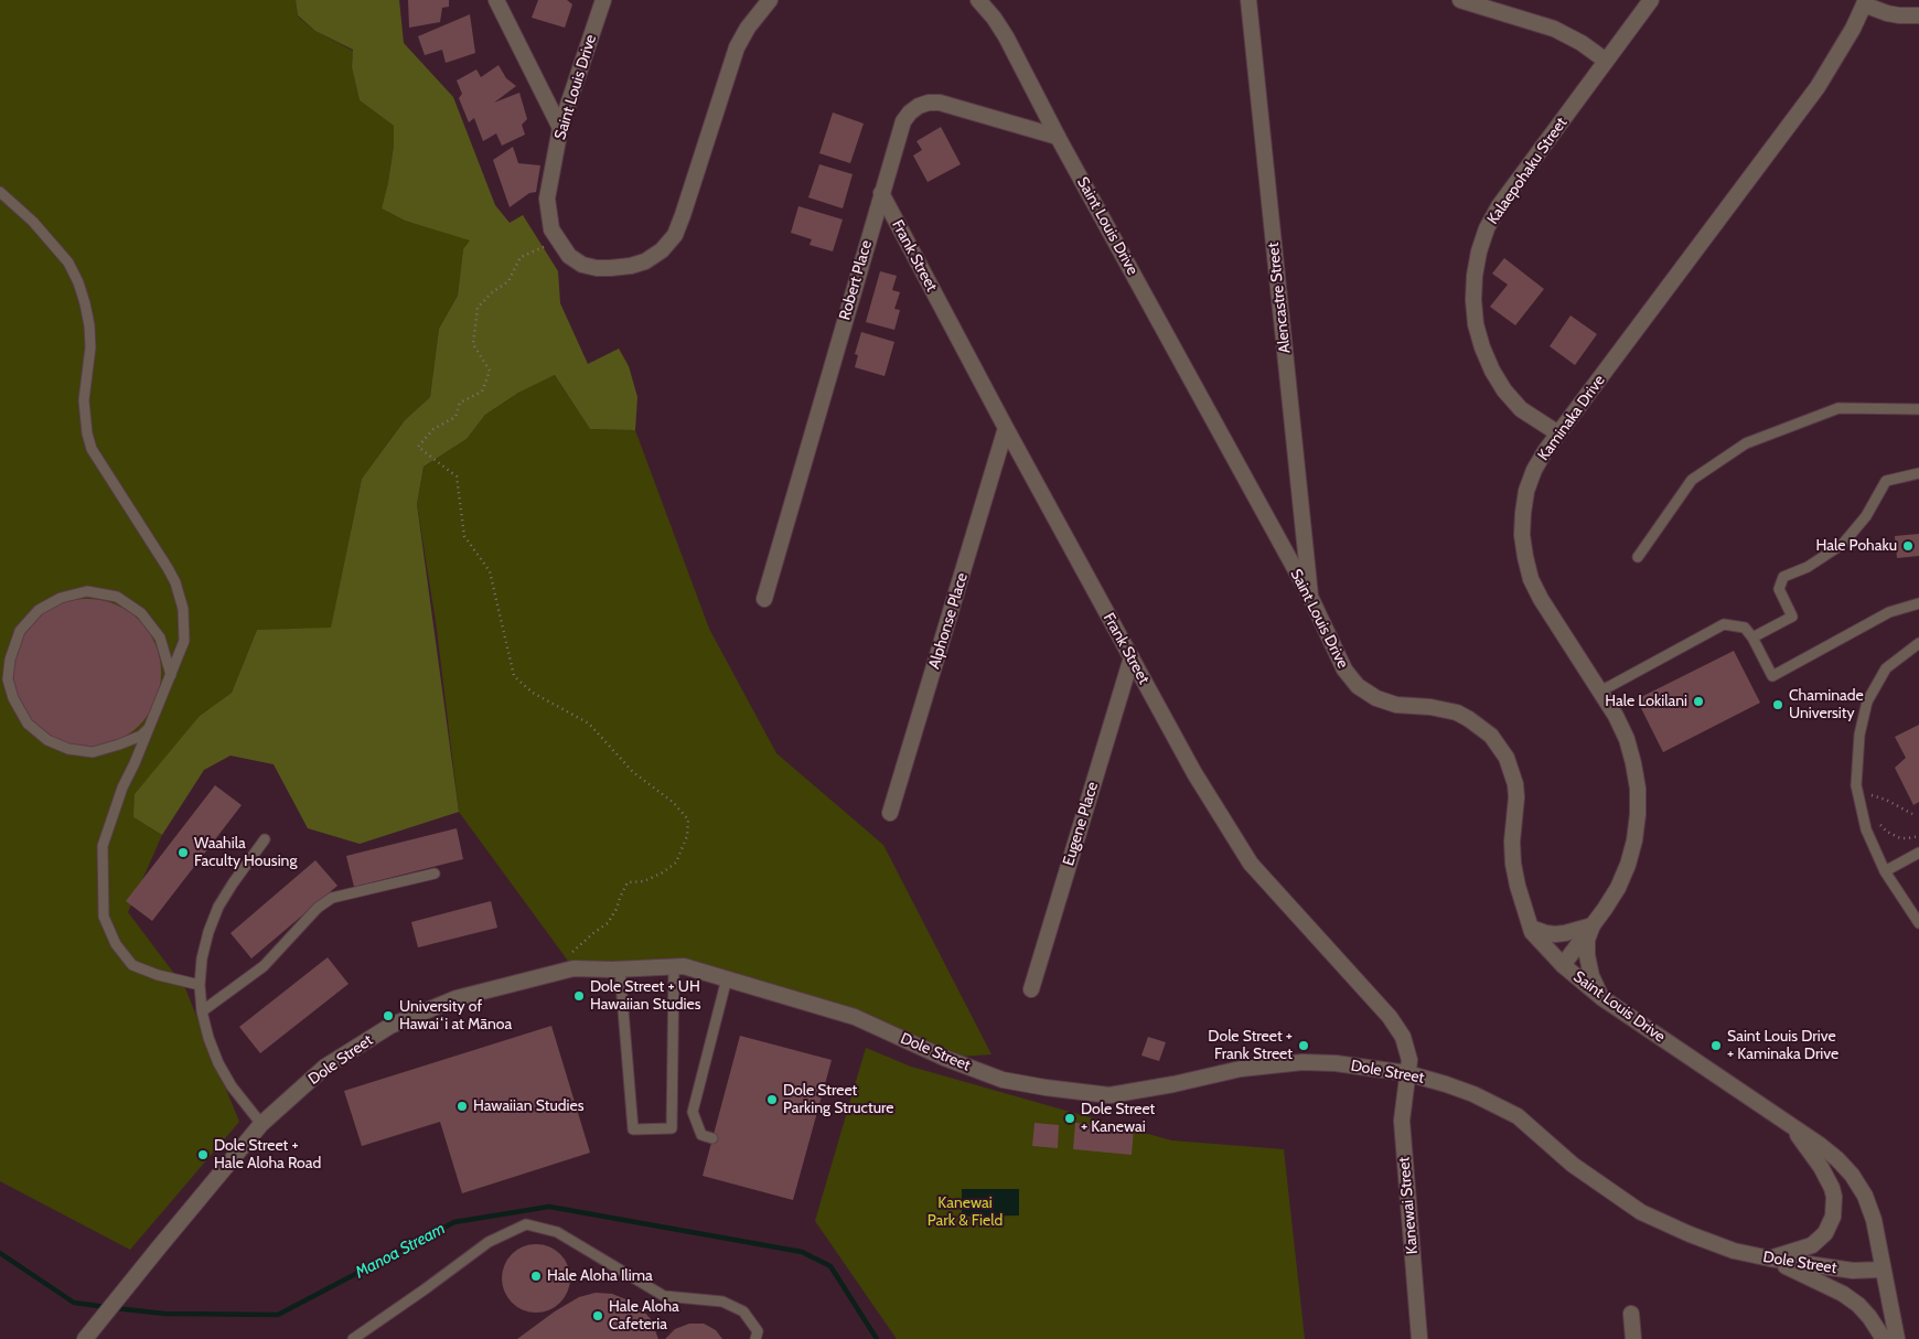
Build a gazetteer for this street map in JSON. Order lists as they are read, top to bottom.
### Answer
{
  "streets": {
    "street": [
      "Saint Louis Drive",
      "Kalaepohaku Street",
      "Frank Street",
      "Robert Place",
      "Alencastre Street",
      "Kaminaka Drive",
      "Alphonse Place",
      "Eugene Place",
      "Dole Street",
      "Kanewai Street"
    ]
  },
  "crossings": [
    ["Saint Louis Drive", "Robert Place"],
    ["Saint Louis Drive", "Alencastre Street"],
    ["Saint Louis Drive", "Kaminaka Drive"],
    ["Saint Louis Drive", "Dole Street"],
    ["Kalaepohaku Street", "Kaminaka Drive"],
    ["Frank Street", "Robert Place"],
    ["Frank Street", "Alphonse Place"],
    ["Frank Street", "Eugene Place"],
    ["Frank Street", "Dole Street"],
    ["Frank Street", "Kanewai Street"],
    ["Dole Street", "Kanewai Street"]
  ],
  "water": ["Manoa Stream"],
  "parks": ["Kanewai Park & Field"],
  "places": [
    "Hale Pohaku",
    "Hale Lokilani",
    "Chaminade University",
    "Waahila Faculty Housing",
    "Dole Street + UH Hawaiian Studies",
    "University of Hawaiʻi at Mānoa",
    "Dole Street + Frank Street",
    "Saint Louis Drive + Kaminaka Drive",
    "Dole Street Parking Structure",
    "Hawaiian Studies",
    "Dole Street + Kanewai",
    "Dole Street + Hale Aloha Road",
    "Hale Aloha Ilima",
    "Hale Aloha Cafeteria"
  ]
}
